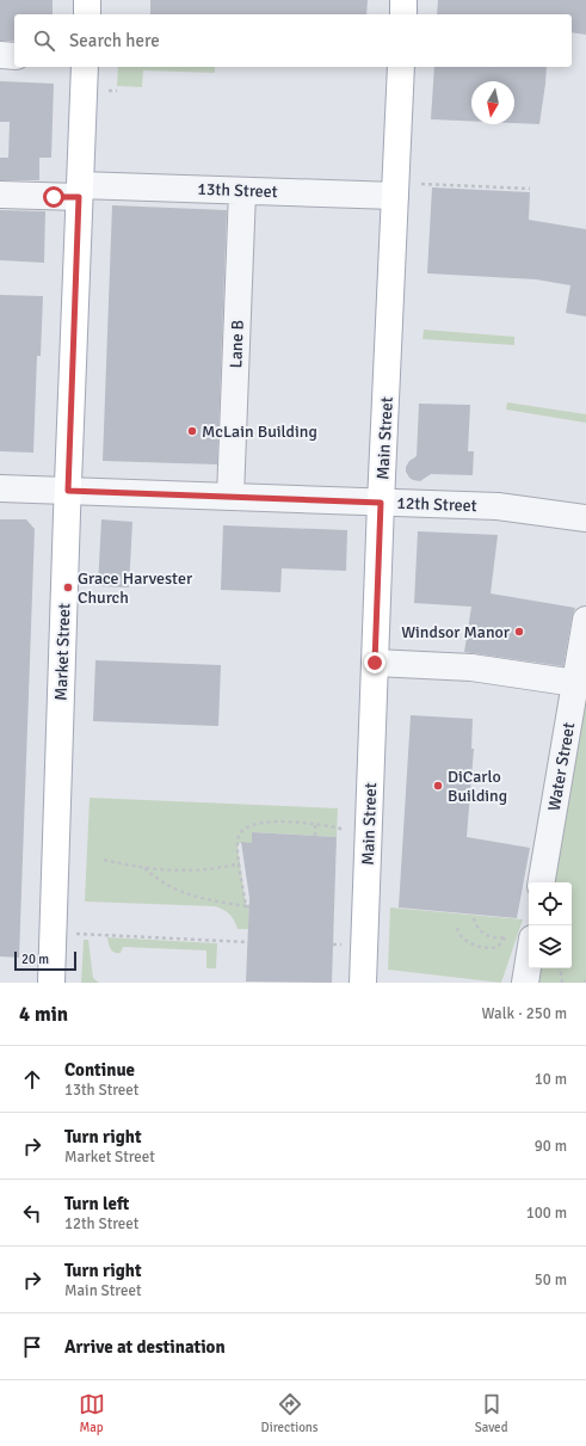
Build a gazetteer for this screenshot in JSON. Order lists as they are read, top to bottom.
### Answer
{
  "streets": {
    "main road": ["Main Street", "Market Street"],
    "street": [
      "13th Street",
      "Lane B",
      "12th Street",
      "Water Street"
    ]
  },
  "crossings": [
    ["13th Street", "Lane B"],
    ["13th Street", "Main Street"],
    ["13th Street", "Market Street"],
    ["Lane B", "12th Street"],
    ["Main Street", "12th Street"],
    ["12th Street", "Market Street"]
  ],
  "places": [
    "McLain Building",
    "Grace Harvester Church",
    "Windsor Manor",
    "DiCarlo Building"
  ],
  "scale_bar": "20 m",
  "north": "bottom",
  "page": {
    "search": "Search here",
    "scale": "20 m",
    "heading": ["4 min", "Walk · 250 m"],
    "list": [
      ["Continue", "13th Street", "10 m"],
      ["Turn right", "Market Street", "90 m"],
      ["Turn left", "12th Street", "100 m"],
      ["Turn right", "Main Street", "50 m"],
      "Arrive at destination"
    ],
    "nav": ["Map", "Directions", "Saved"]
  }
}
